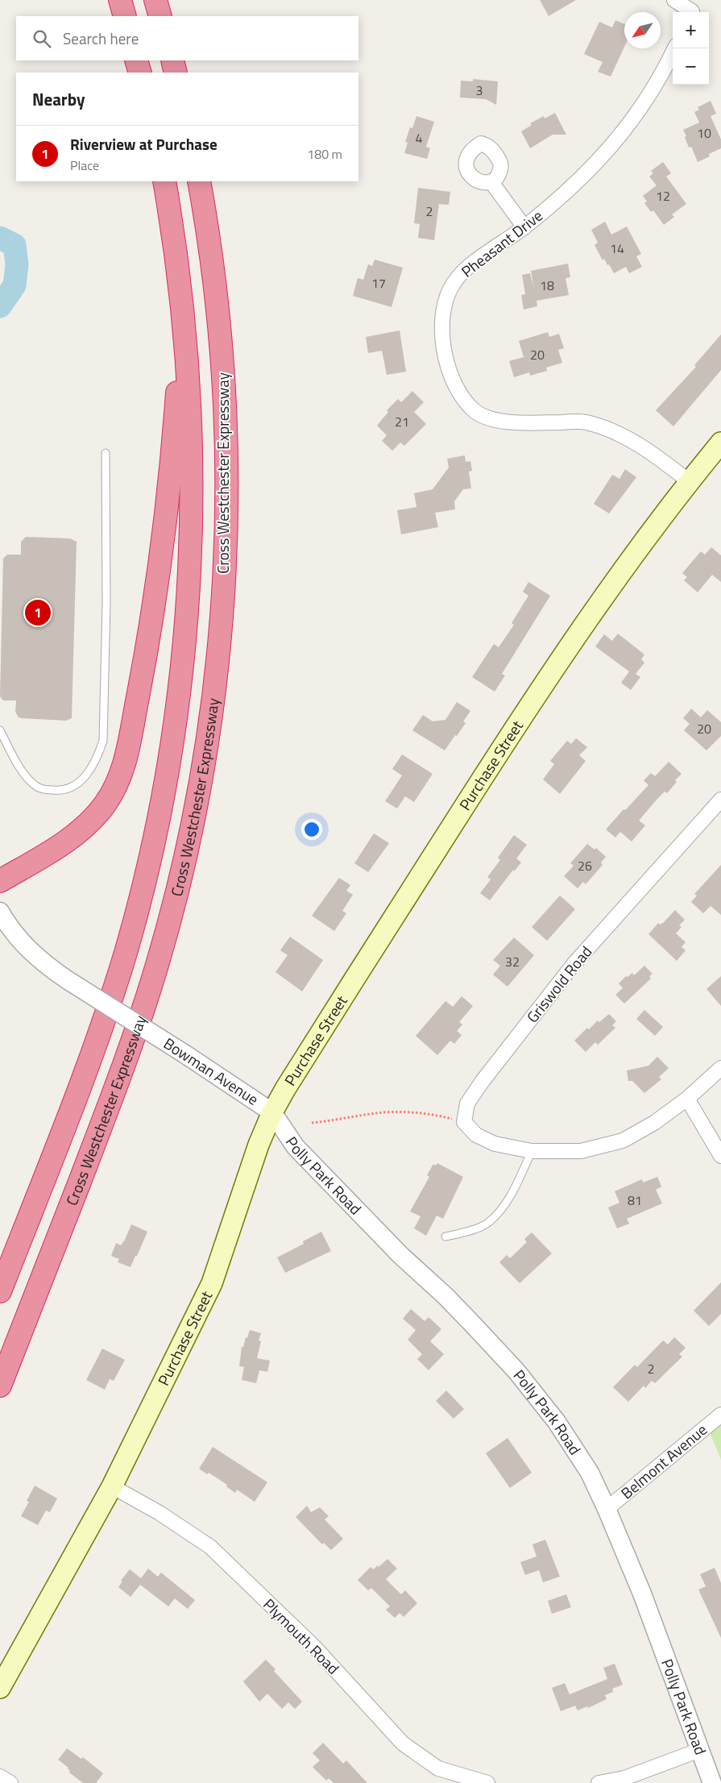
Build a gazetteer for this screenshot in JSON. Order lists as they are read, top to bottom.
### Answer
{
  "streets": {
    "highway": ["Cross Westchester Expressway"],
    "main road": ["Purchase Street"],
    "street": [
      "Pheasant Drive",
      "Griswold Road",
      "Bowman Avenue",
      "Polly Park Road",
      "Belmont Avenue",
      "Plymouth Road"
    ]
  },
  "crossings": [
    ["Pheasant Drive", "Purchase Street"],
    ["Purchase Street", "Bowman Avenue"],
    ["Purchase Street", "Polly Park Road"],
    ["Purchase Street", "Plymouth Road"],
    ["Bowman Avenue", "Polly Park Road"],
    ["Polly Park Road", "Belmont Avenue"]
  ],
  "house_numbers": [
    "3",
    "10",
    "4",
    "12",
    "2",
    "14",
    "17",
    "18",
    "20",
    "21",
    "20",
    "26",
    "32",
    "81",
    "2"
  ],
  "north": "bottom left",
  "page": {
    "map_buttons": ["+", "−"],
    "search": "Search here",
    "heading": "Nearby",
    "list": [
      {
        "mark": "1",
        "name": "Riverview at Purchase",
        "note": "Place",
        "value": "180 m"
      }
    ],
    "pins": "1"
  }
}
